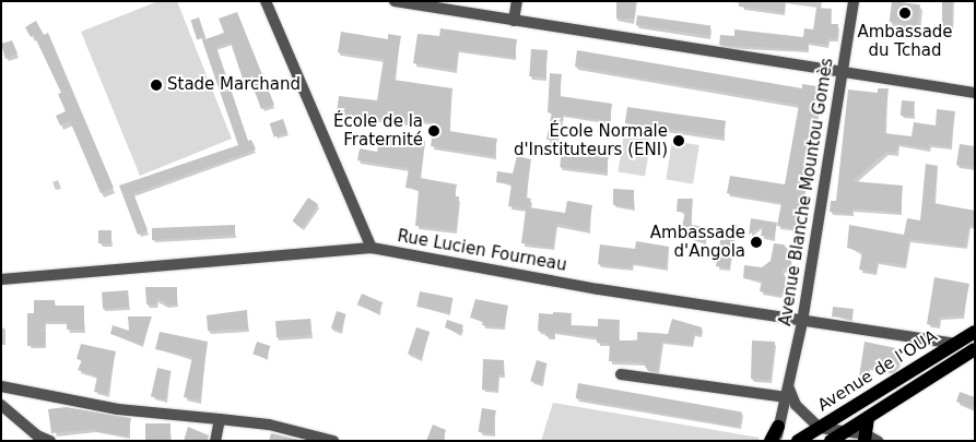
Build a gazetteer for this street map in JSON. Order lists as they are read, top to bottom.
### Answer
{
  "streets": {
    "main road": ["Avenue de l'OUA"],
    "street": ["Avenue Blanche Mountou Gomès", "Rue Lucien Fourneau"]
  },
  "crossings": [
    ["Avenue Blanche Mountou Gomès", "Rue Lucien Fourneau"],
    ["Rue Lucien Fourneau", "Avenue de l'OUA"]
  ],
  "places": [
    "Ambassade du Tchad",
    "Stade Marchand",
    "École de la Fraternité",
    "École Normale d'Instituteurs (ENI)",
    "Ambassade d'Angola"
  ]
}
